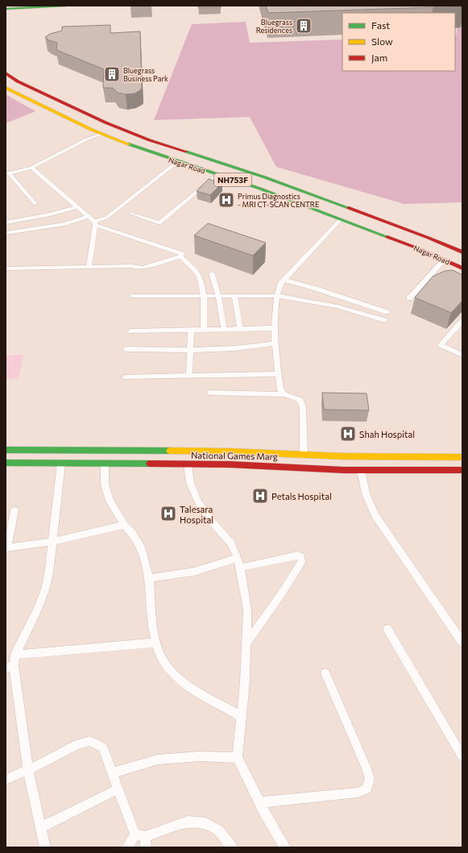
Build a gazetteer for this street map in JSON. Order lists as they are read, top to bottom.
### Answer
{
  "streets": {
    "main road": ["Nagar Road", "NH753F", "National Games Marg"]
  },
  "places": {
    "building": ["Bluegrass Residences", "Bluegrass Business Park"],
    "hospital": [
      "Primus Diagnostics - MRI CT-SCAN CENTRE",
      "Shah Hospital",
      "Petals Hospital",
      "Talesara Hospital"
    ]
  },
  "legend": ["Fast", "Slow", "Jam"]
}
